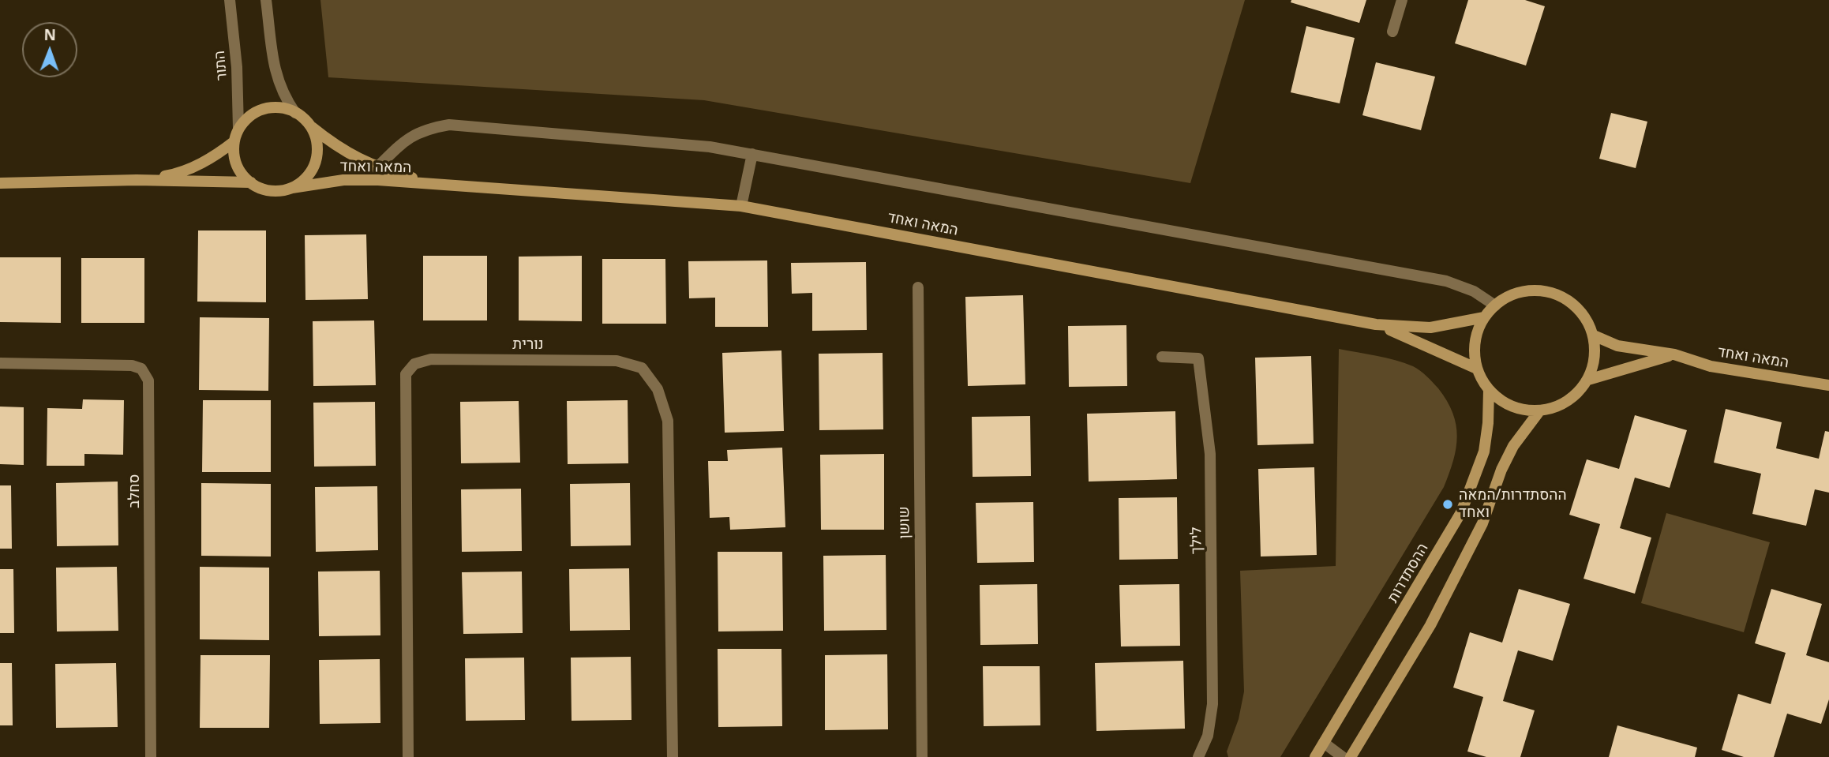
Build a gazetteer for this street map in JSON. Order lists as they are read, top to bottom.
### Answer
{
  "streets": {
    "street": [
      "התור",
      "המאה ואחד",
      "נורית",
      "סחלב",
      "שושן",
      "לילך",
      "ההסתדרות"
    ]
  },
  "crossings": [
    ["התור", "המאה ואחד"],
    ["המאה ואחד", "ההסתדרות"]
  ],
  "places": ["ההסתדרות/המאה ואחד"],
  "north": "top"
}
